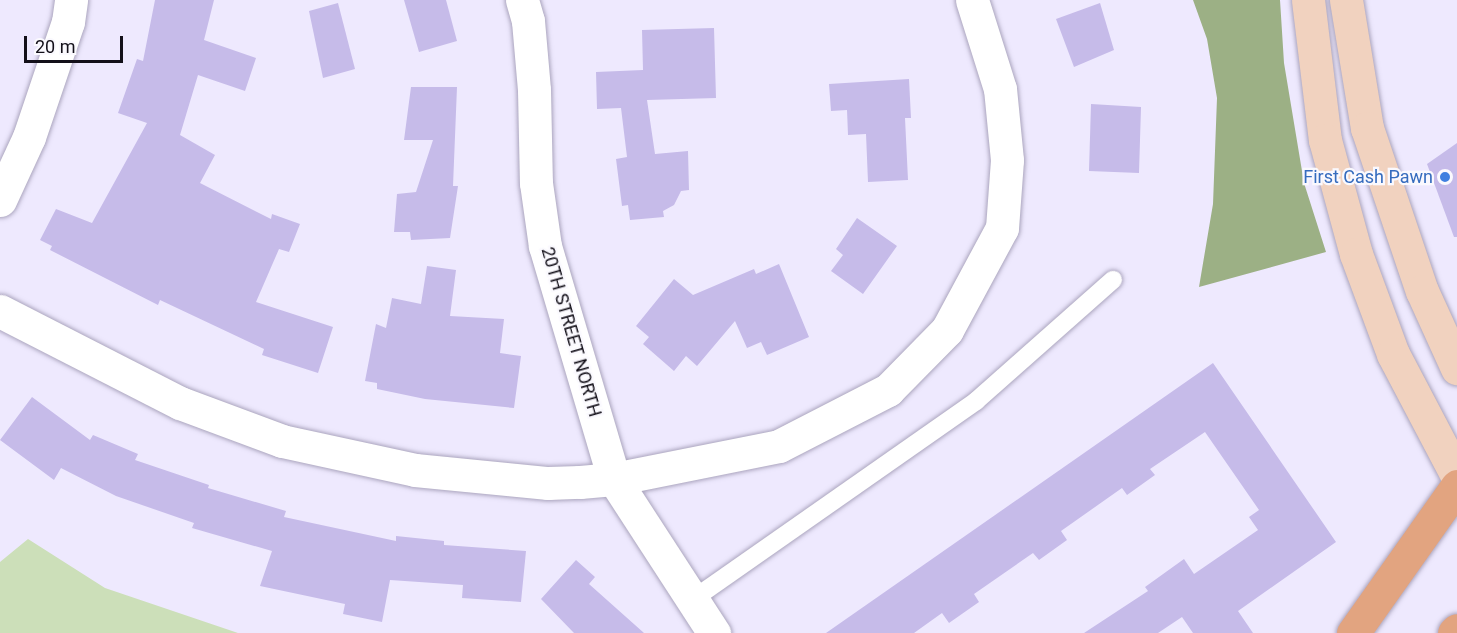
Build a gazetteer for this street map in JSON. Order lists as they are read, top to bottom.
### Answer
{
  "streets": {
    "street": ["20TH STREET NORTH"]
  },
  "places": ["First Cash Pawn"],
  "scale_bar": "20 m"
}
